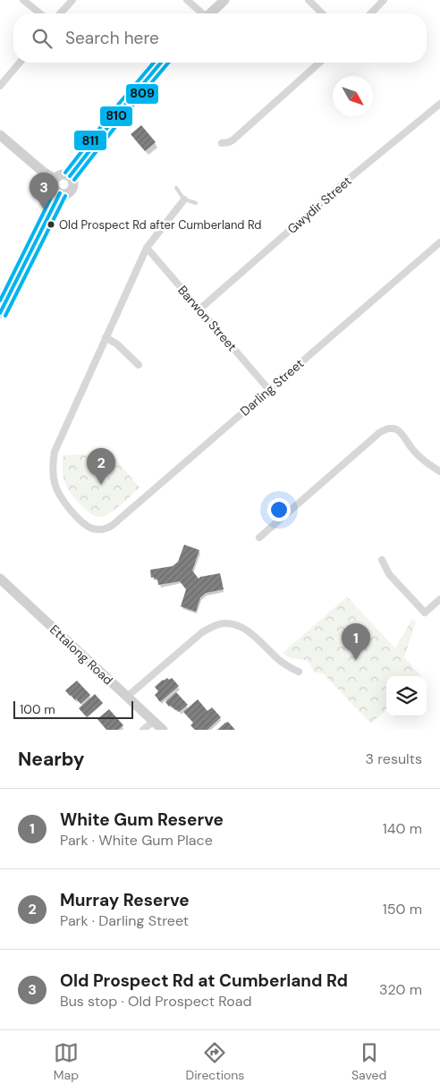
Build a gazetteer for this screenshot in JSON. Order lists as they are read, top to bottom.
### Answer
{
  "streets": {
    "main road": ["Ettalong Road"],
    "street": ["Gwydir Street", "Barwon Street", "Darling Street"]
  },
  "crossings": [
    ["Gwydir Street", "Barwon Street"],
    ["Barwon Street", "Darling Street"]
  ],
  "places": ["Old Prospect Rd after Cumberland Rd"],
  "lines": ["transit line 810", "transit line 809", "transit line 811"],
  "scale_bar": "100 m",
  "north": "bottom right",
  "page": {
    "search": "Search here",
    "pins": ["3", "2", "1"],
    "scale": "100 m",
    "heading": ["Nearby", "3 results"],
    "list": [
      {
        "mark": "1",
        "name": "White Gum Reserve",
        "note": "Park · White Gum Place",
        "value": "140 m"
      },
      {
        "mark": "2",
        "name": "Murray Reserve",
        "note": "Park · Darling Street",
        "value": "150 m"
      },
      {
        "mark": "3",
        "name": "Old Prospect Rd at Cumberland Rd",
        "note": "Bus stop · Old Prospect Road",
        "value": "320 m"
      }
    ],
    "nav": ["Map", "Directions", "Saved"]
  }
}
